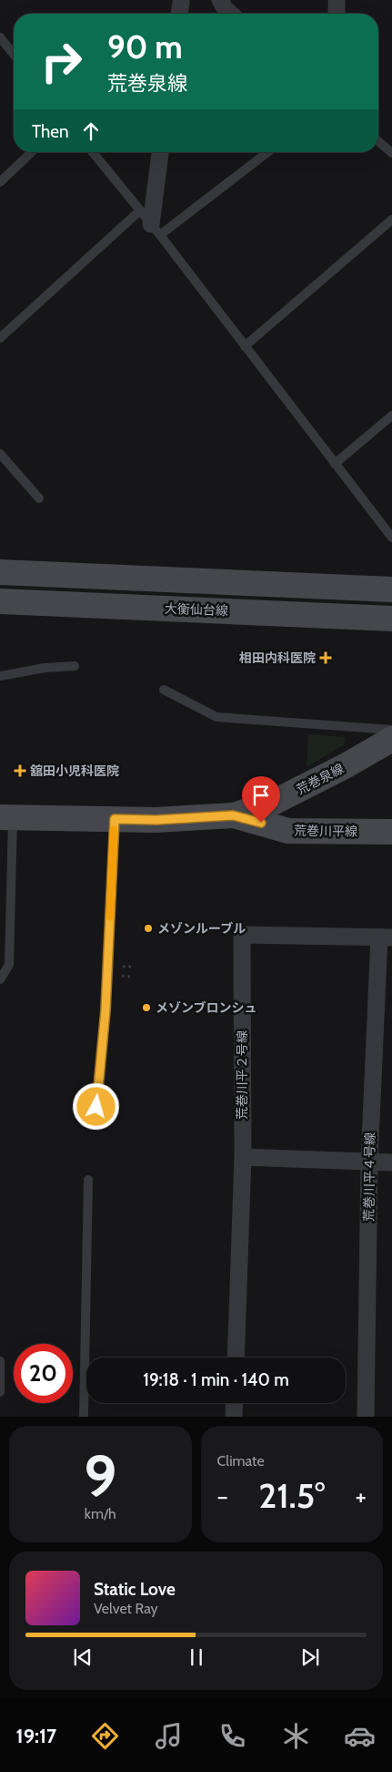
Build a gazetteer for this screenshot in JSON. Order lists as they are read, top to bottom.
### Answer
{
  "streets": {
    "main road": ["大衡仙台線", "荒巻泉線", "荒巻川平線"],
    "street": ["荒巻川平２号線", "荒巻川平４号線"]
  },
  "crossings": [
    ["荒巻泉線", "荒巻川平線"],
    ["荒巻川平２号線", "荒巻川平４号線"]
  ],
  "places": {
    "health": ["相田内科医院", "舘田小児科医院"],
    "other": ["メゾンルーブル", "メゾンブロンシュ"]
  },
  "page": {
    "turn": ["90 m", "荒巻泉線"],
    "then": "Then",
    "limit": "20",
    "trip": "19:18 · 1 min · 140 m",
    "tile": [
      ["9", "km/h"],
      "Climate"
    ],
    "heat": ["−", "21.5°", "+"],
    "song": ["Static Love", "Velvet Ray"],
    "tabs": "19:17"
  }
}
